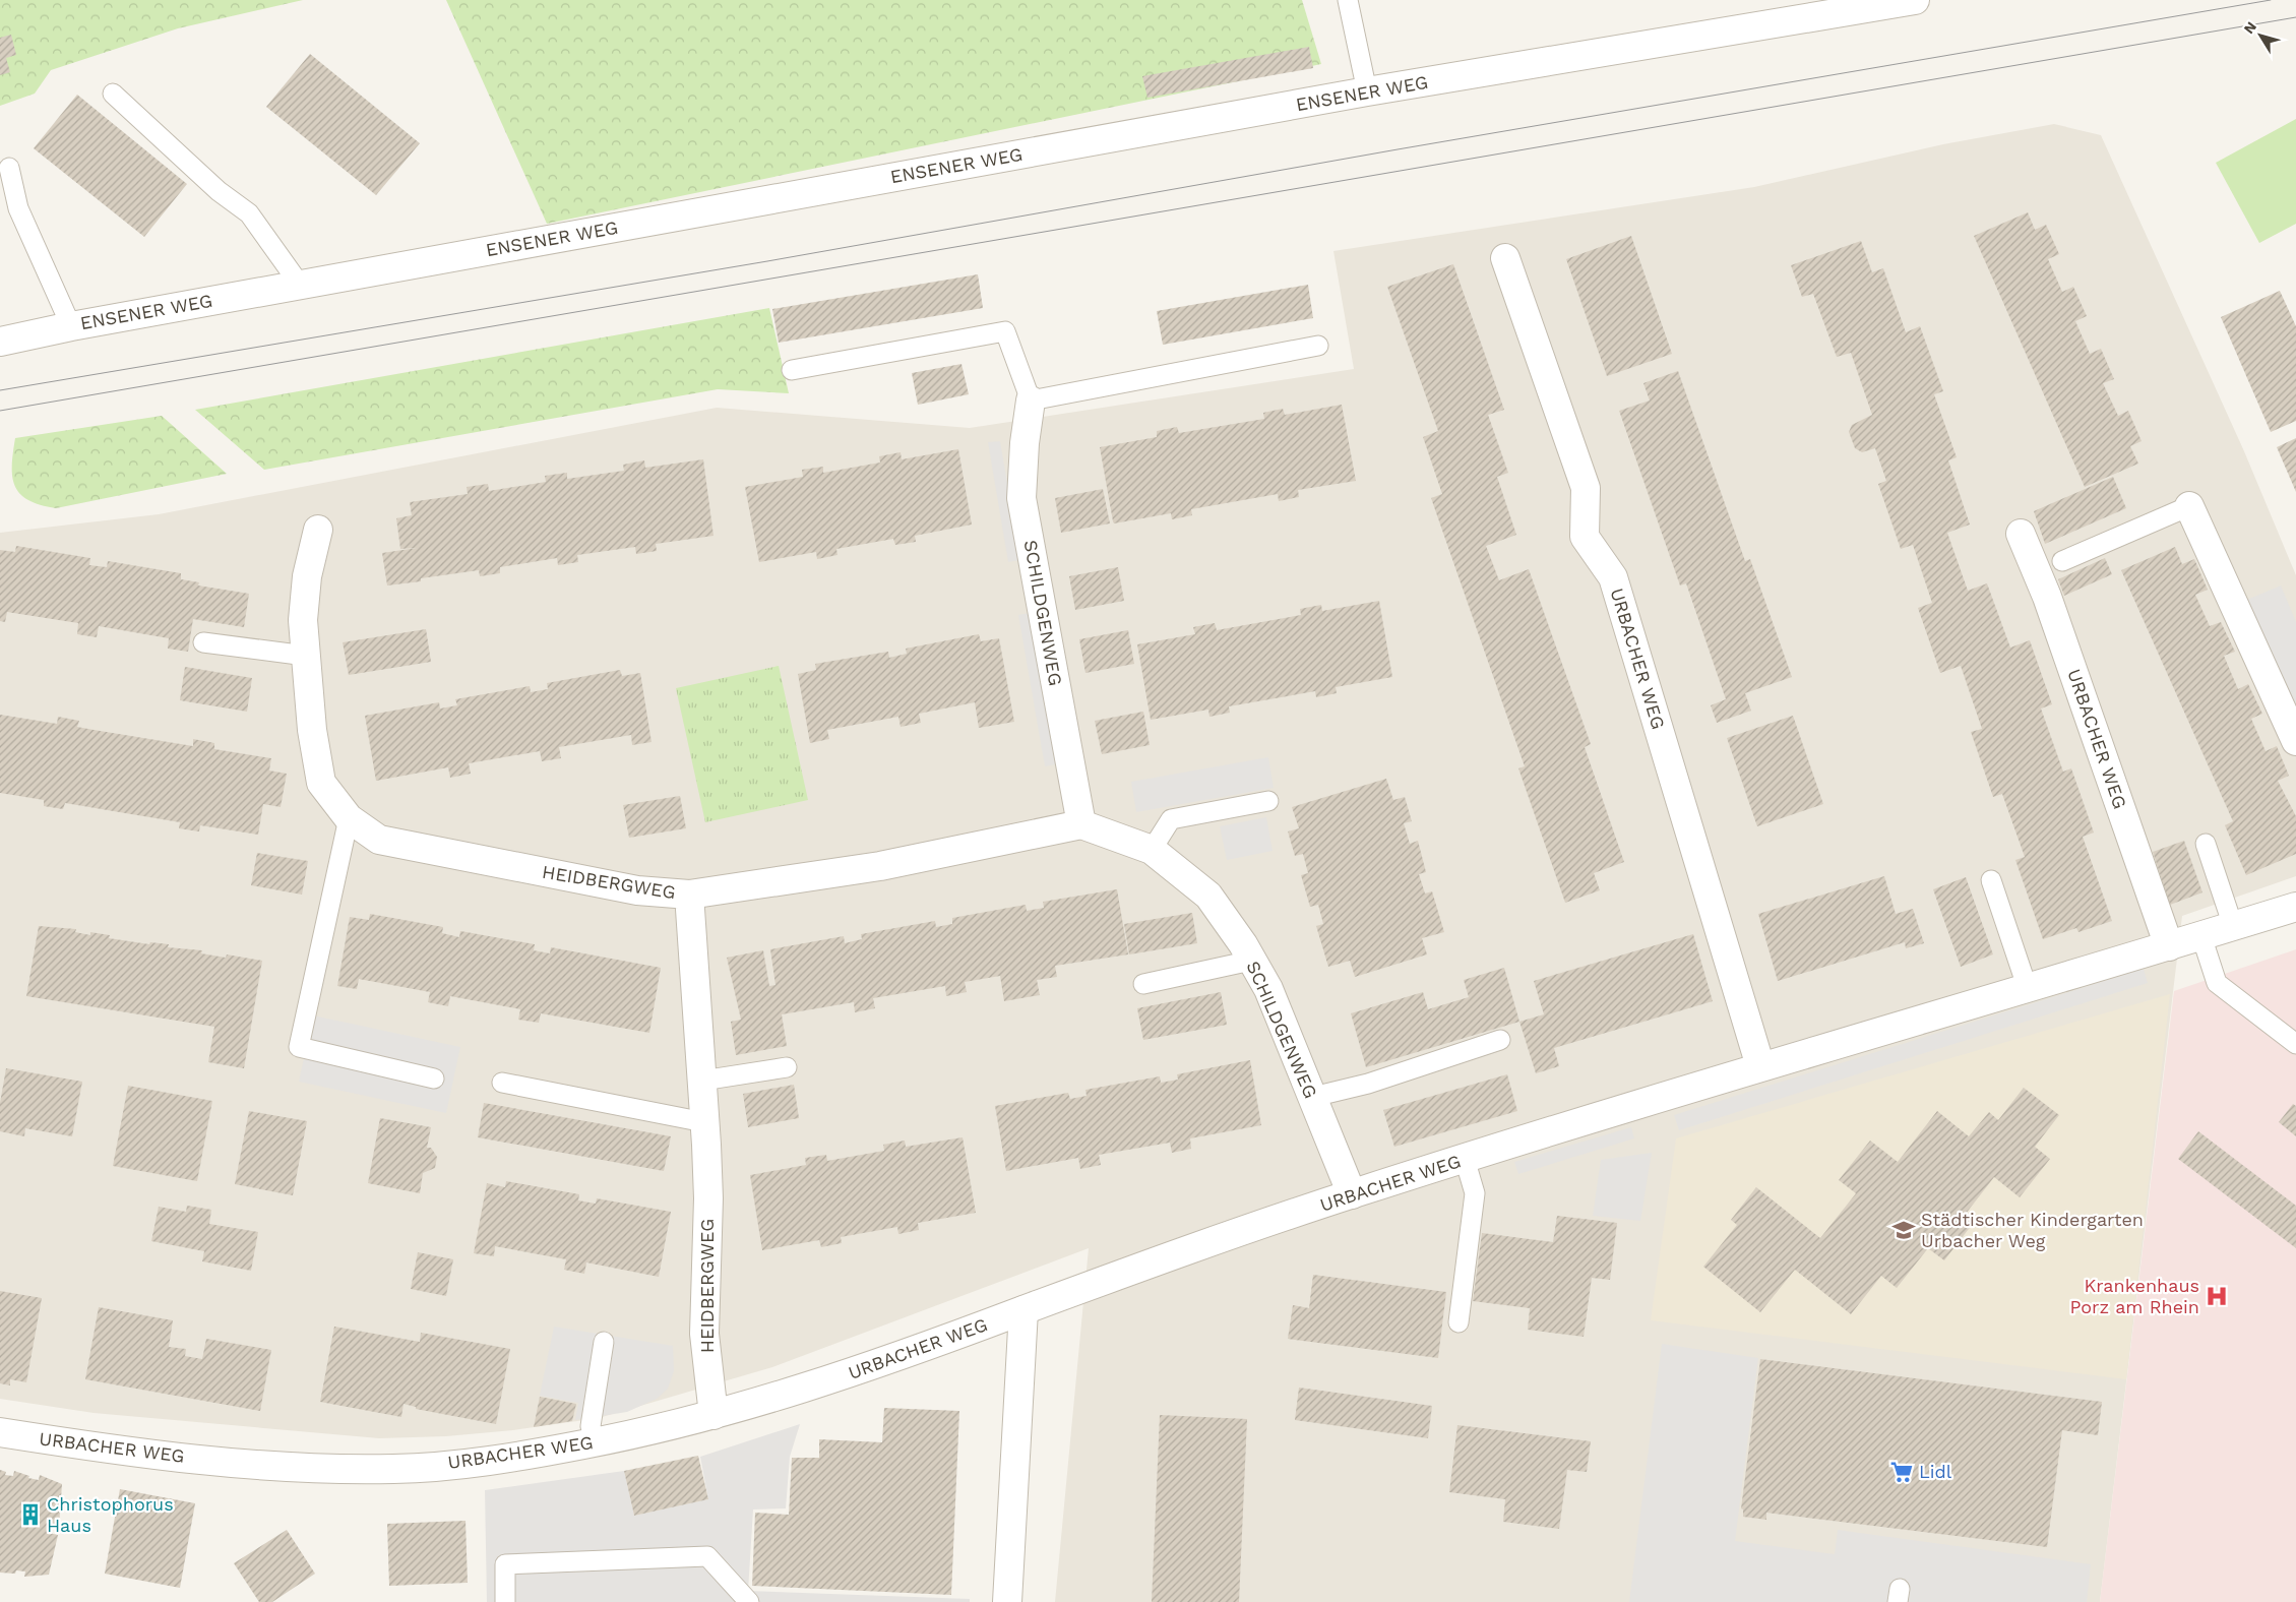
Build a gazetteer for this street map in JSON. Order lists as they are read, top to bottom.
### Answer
{
  "streets": {
    "street": [
      "ENSENER WEG",
      "SCHILDGENWEG",
      "URBACHER WEG",
      "HEIDBERGWEG"
    ]
  },
  "crossings": [
    ["SCHILDGENWEG", "URBACHER WEG"],
    ["URBACHER WEG", "HEIDBERGWEG"]
  ],
  "places": {
    "school or university": ["Städtischer Kindergarten Urbacher Weg"],
    "hospital": ["Krankenhaus Porz am Rhein"],
    "supermarket": ["Lidl"],
    "building": ["Christophorus Haus"]
  },
  "north": "top left"
}
